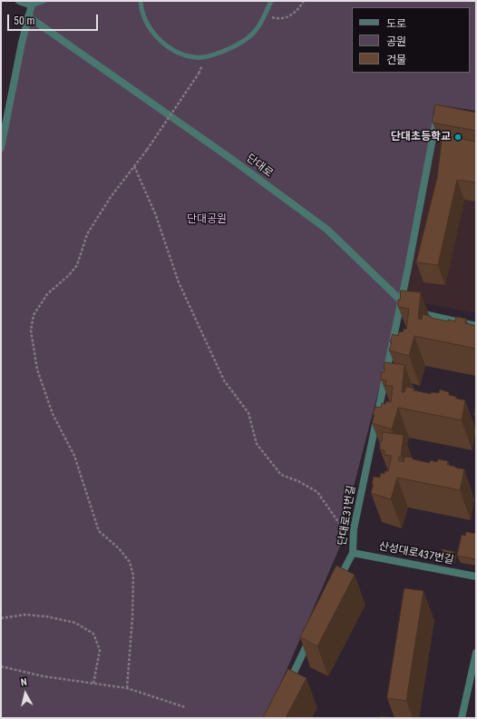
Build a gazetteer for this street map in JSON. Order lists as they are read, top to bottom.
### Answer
{
  "streets": {
    "street": ["단대로", "단대로31번길", "산성대로437번길"]
  },
  "crossings": [
    ["단대로", "단대로31번길"],
    ["단대로31번길", "산성대로437번길"]
  ],
  "parks": ["단대공원"],
  "places": ["단대초등학교"],
  "legend": ["도로", "공원", "건물"],
  "scale_bar": "50 m",
  "north": "top"
}
